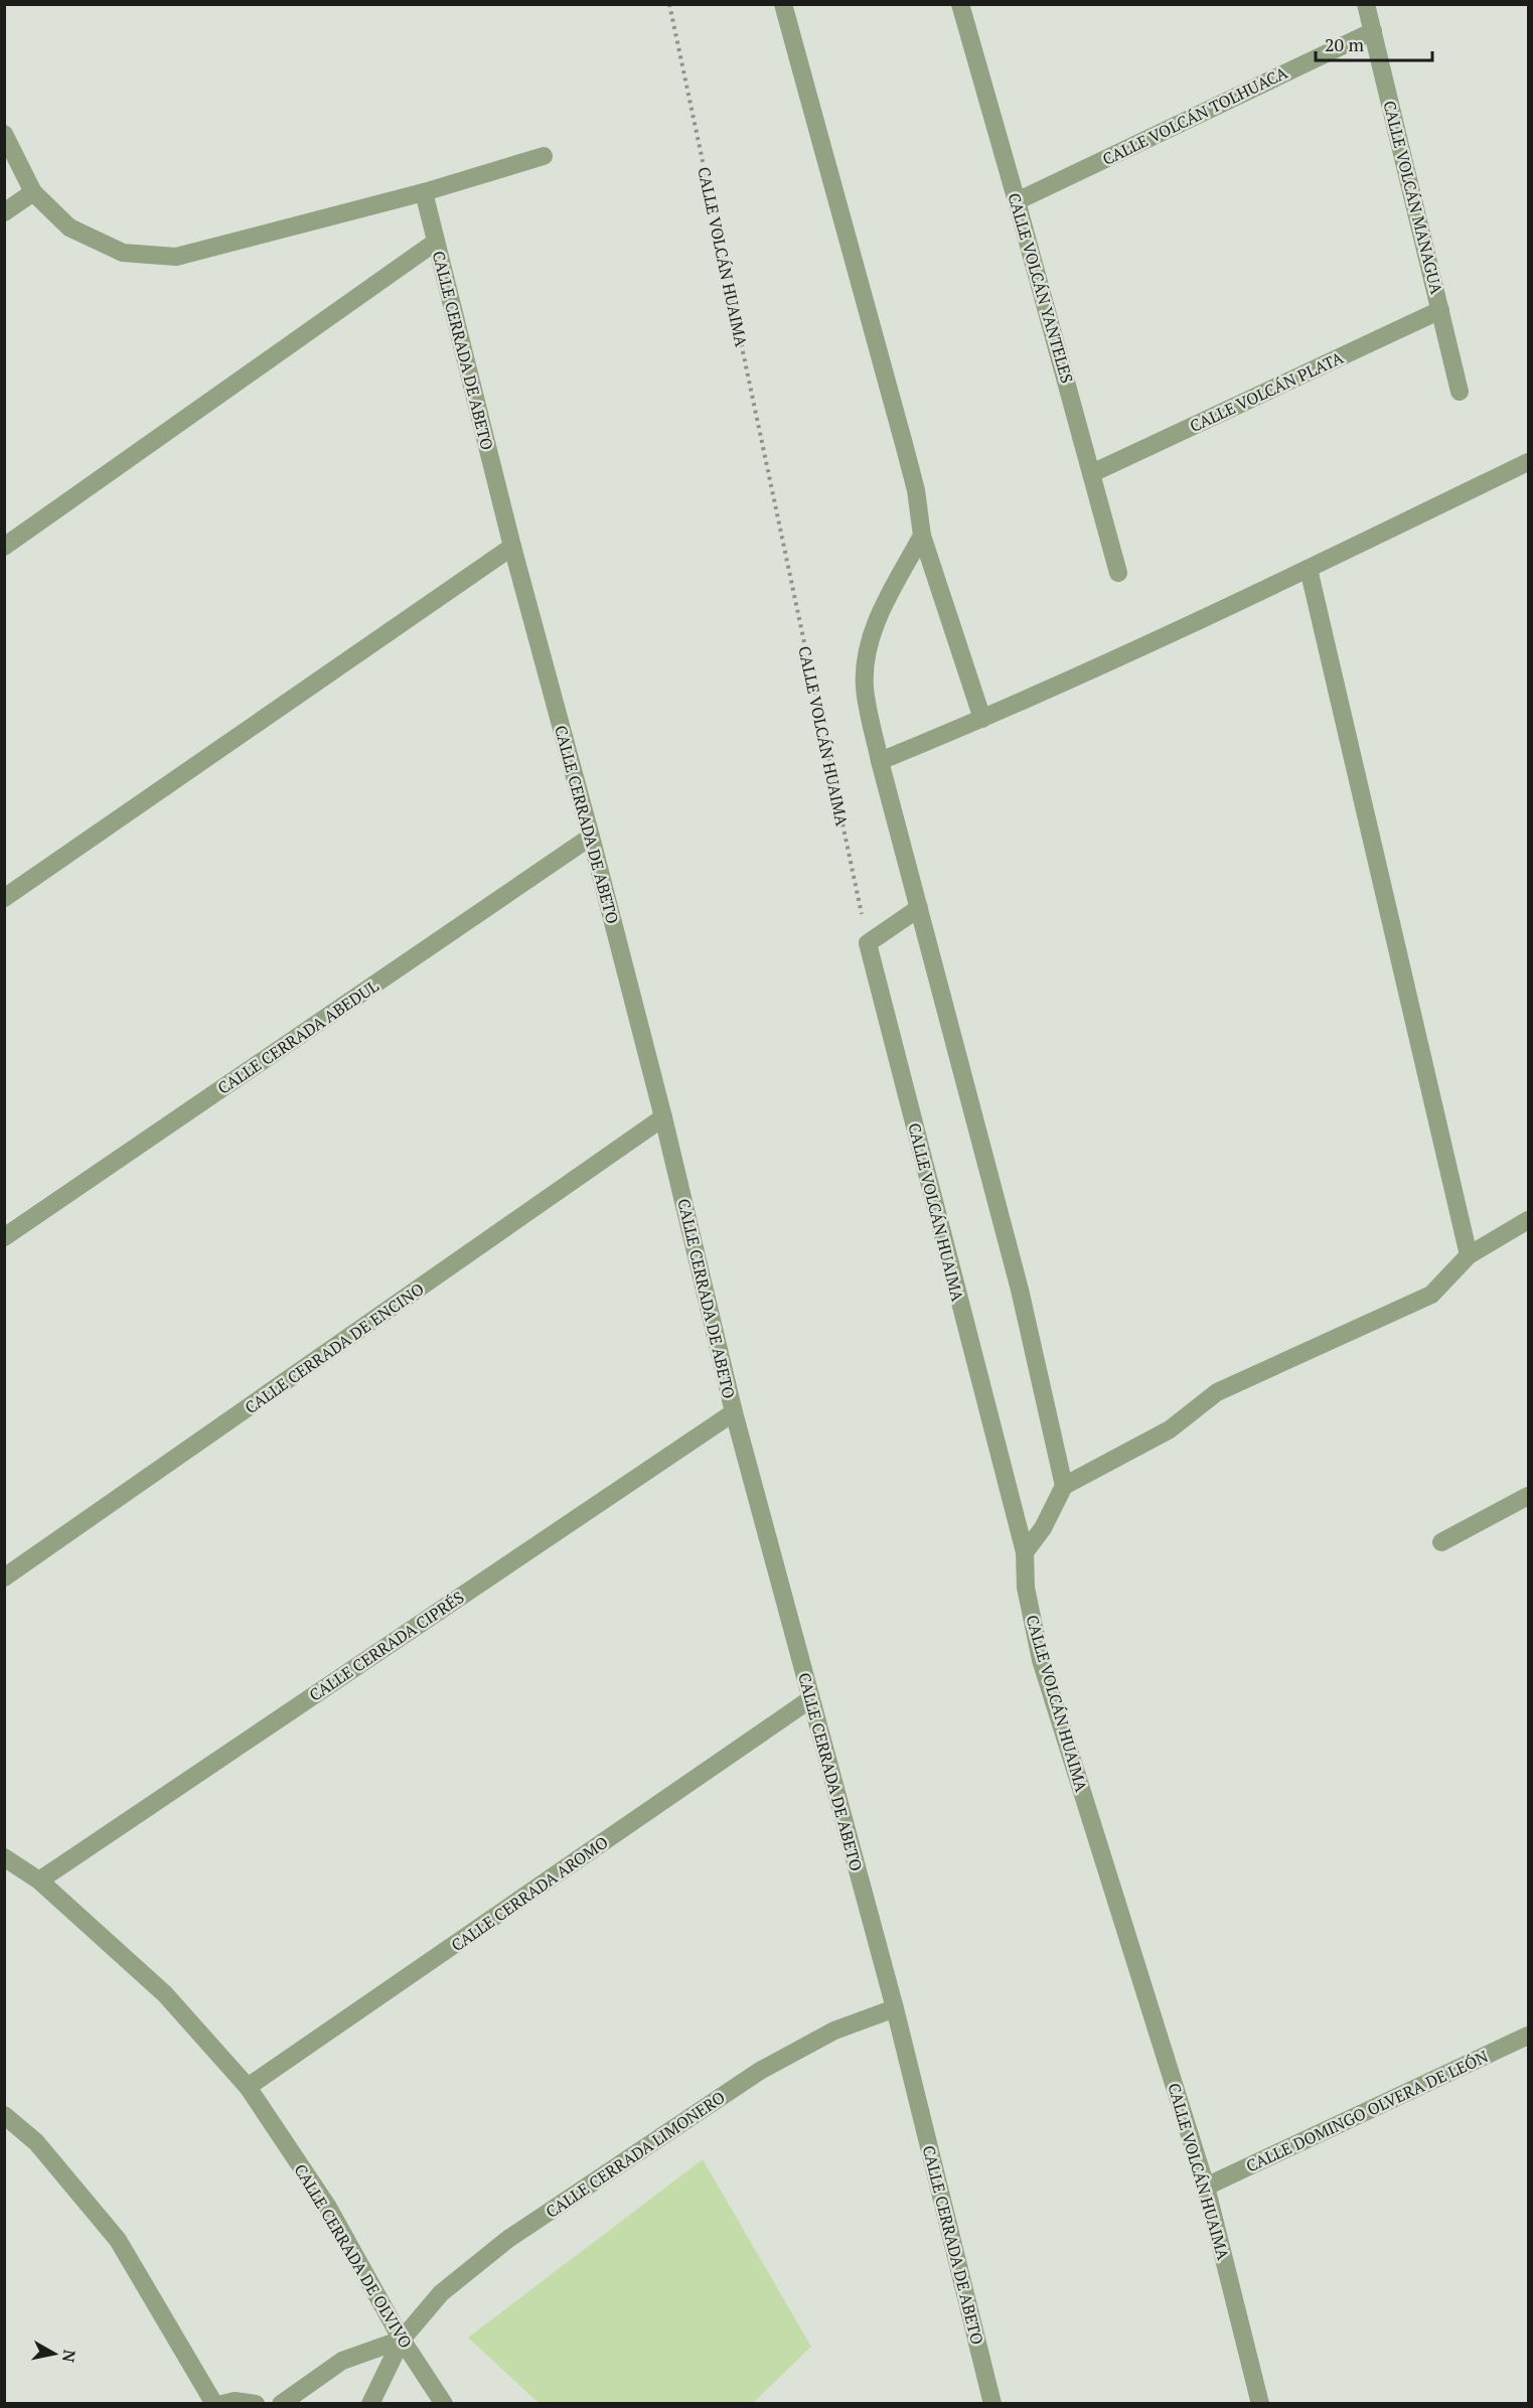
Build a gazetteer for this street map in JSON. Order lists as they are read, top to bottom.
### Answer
{
  "streets": {
    "street": [
      "CALLE VOLCÁN TOLHUACA",
      "CALLE VOLCÁN MANAGUA",
      "CALLE VOLCÁN HUAIMA",
      "CALLE VOLCÁN YANTELES",
      "CALLE CERRADA DE ABETO",
      "CALLE VOLCÁN PLATA",
      "CALLE CERRADA ABEDUL",
      "CALLE CERRADA DE ENCINO",
      "CALLE CERRADA CIPRÉS",
      "CALLE CERRADA AROMO",
      "CALLE DOMINGO OLVERA DE LEÓN",
      "CALLE CERRADA LIMONERO",
      "CALLE CERRADA DE OLVIVO"
    ]
  },
  "crossings": [
    ["CALLE VOLCÁN TOLHUACA", "CALLE VOLCÁN MANAGUA"],
    ["CALLE VOLCÁN TOLHUACA", "CALLE VOLCÁN YANTELES"],
    ["CALLE VOLCÁN MANAGUA", "CALLE VOLCÁN PLATA"],
    ["CALLE VOLCÁN HUAIMA", "CALLE DOMINGO OLVERA DE LEÓN"],
    ["CALLE VOLCÁN YANTELES", "CALLE VOLCÁN PLATA"],
    ["CALLE CERRADA DE ABETO", "CALLE CERRADA ABEDUL"],
    ["CALLE CERRADA DE ABETO", "CALLE CERRADA DE ENCINO"],
    ["CALLE CERRADA DE ABETO", "CALLE CERRADA CIPRÉS"],
    ["CALLE CERRADA DE ABETO", "CALLE CERRADA AROMO"],
    ["CALLE CERRADA DE ABETO", "CALLE CERRADA LIMONERO"],
    ["CALLE CERRADA CIPRÉS", "CALLE CERRADA DE OLVIVO"],
    ["CALLE CERRADA AROMO", "CALLE CERRADA DE OLVIVO"],
    ["CALLE CERRADA LIMONERO", "CALLE CERRADA DE OLVIVO"]
  ],
  "scale_bar": "20 m",
  "north": "right"
}
